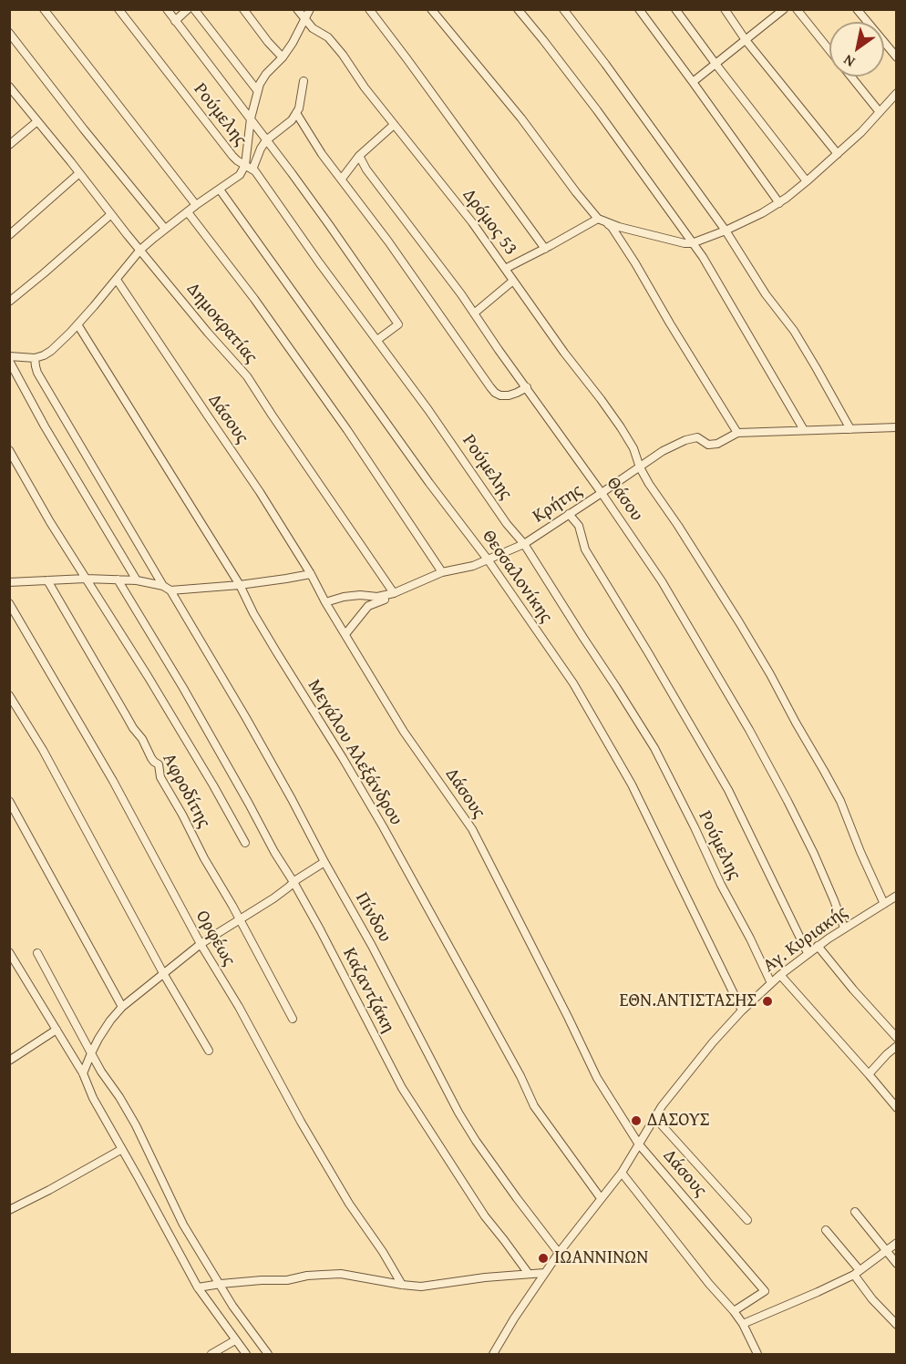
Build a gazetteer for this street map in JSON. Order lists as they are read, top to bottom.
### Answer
{
  "streets": {
    "street": [
      "Ρούμελης",
      "Δρόμος 53",
      "Δημοκρατίας",
      "Δάσους",
      "Θάσου",
      "Κρήτης",
      "Θεσσαλονίκης",
      "Μεγάλου Αλεξάνδρου",
      "Αφροδίτης",
      "Πίνδου",
      "Ορφέως",
      "Αγ. Κυριακής",
      "Καζαντζάκη"
    ]
  },
  "crossings": [
    ["Ρούμελης", "Κρήτης"],
    ["Ρούμελης", "Αγ. Κυριακής"],
    ["Δρόμος 53", "Κρήτης"],
    ["Δρόμος 53", "Αγ. Κυριακής"],
    ["Δημοκρατίας", "Κρήτης"],
    ["Δάσους", "Κρήτης"],
    ["Δάσους", "Αγ. Κυριακής"],
    ["Θάσου", "Κρήτης"],
    ["Θάσου", "Αγ. Κυριακής"],
    ["Κρήτης", "Θεσσαλονίκης"],
    ["Θεσσαλονίκης", "Αγ. Κυριακής"],
    ["Μεγάλου Αλεξάνδρου", "Αγ. Κυριακής"],
    ["Πίνδου", "Αγ. Κυριακής"]
  ],
  "places": ["ΕΘΝ.ΑΝΤΙΣΤΑΣΗΣ", "ΔΑΣΟΥΣ", "ΙΩΑΝΝΙΝΩΝ"],
  "north": "bottom left"
}
